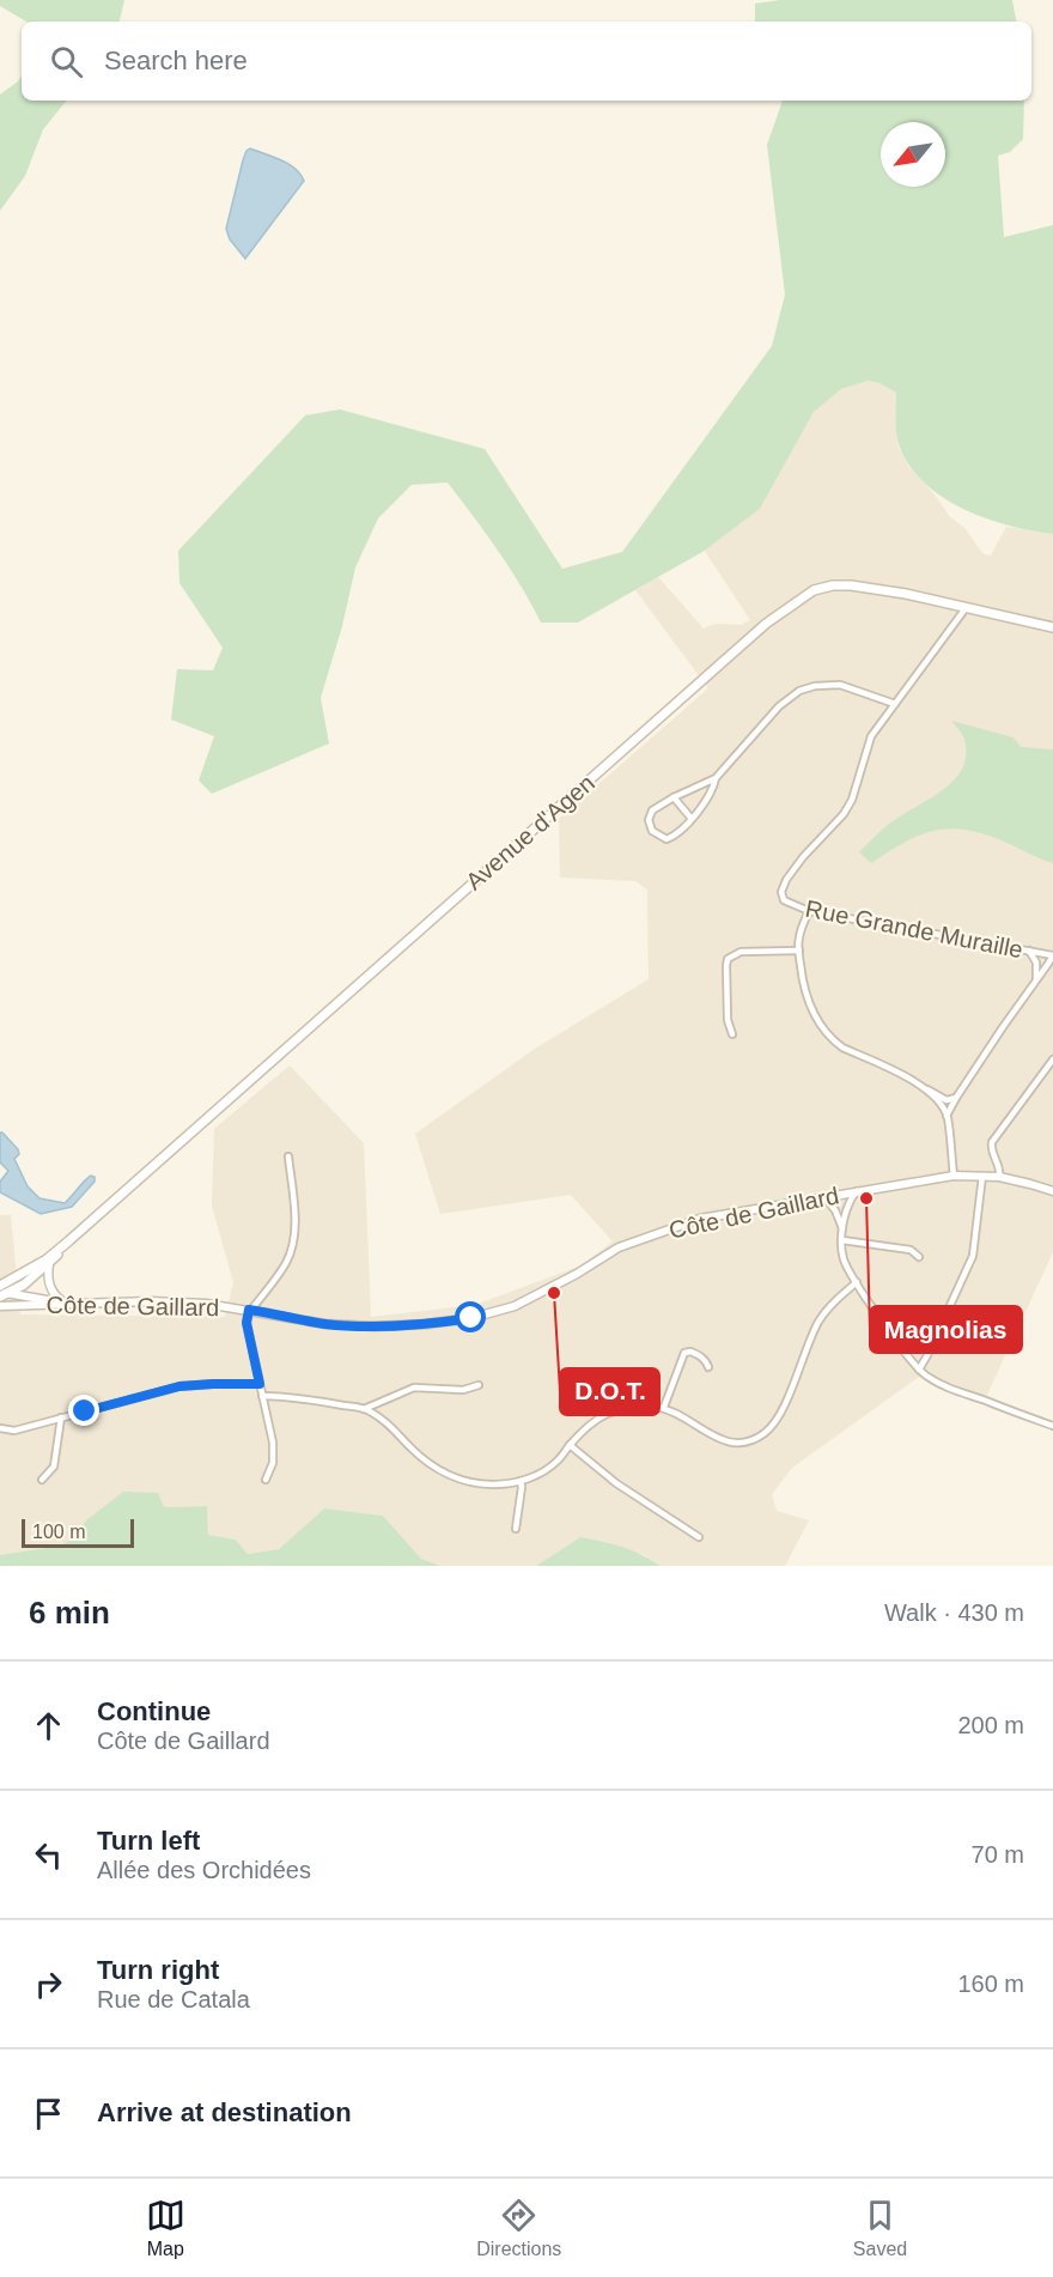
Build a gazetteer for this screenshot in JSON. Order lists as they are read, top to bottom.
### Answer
{
  "streets": {
    "main road": ["Avenue d'Agen"],
    "street": ["Rue Grande Muraille", "Côte de Gaillard"]
  },
  "crossings": [
    ["Avenue d'Agen", "Rue Grande Muraille"]
  ],
  "places": ["Magnolias", "D.O.T."],
  "scale_bar": "100 m",
  "north": "bottom left",
  "page": {
    "search": "Search here",
    "scale": "100 m",
    "heading": ["6 min", "Walk · 430 m"],
    "list": [
      ["Continue", "Côte de Gaillard", "200 m"],
      ["Turn left", "Allée des Orchidées", "70 m"],
      ["Turn right", "Rue de Catala", "160 m"],
      "Arrive at destination"
    ],
    "nav": ["Map", "Directions", "Saved"]
  }
}
